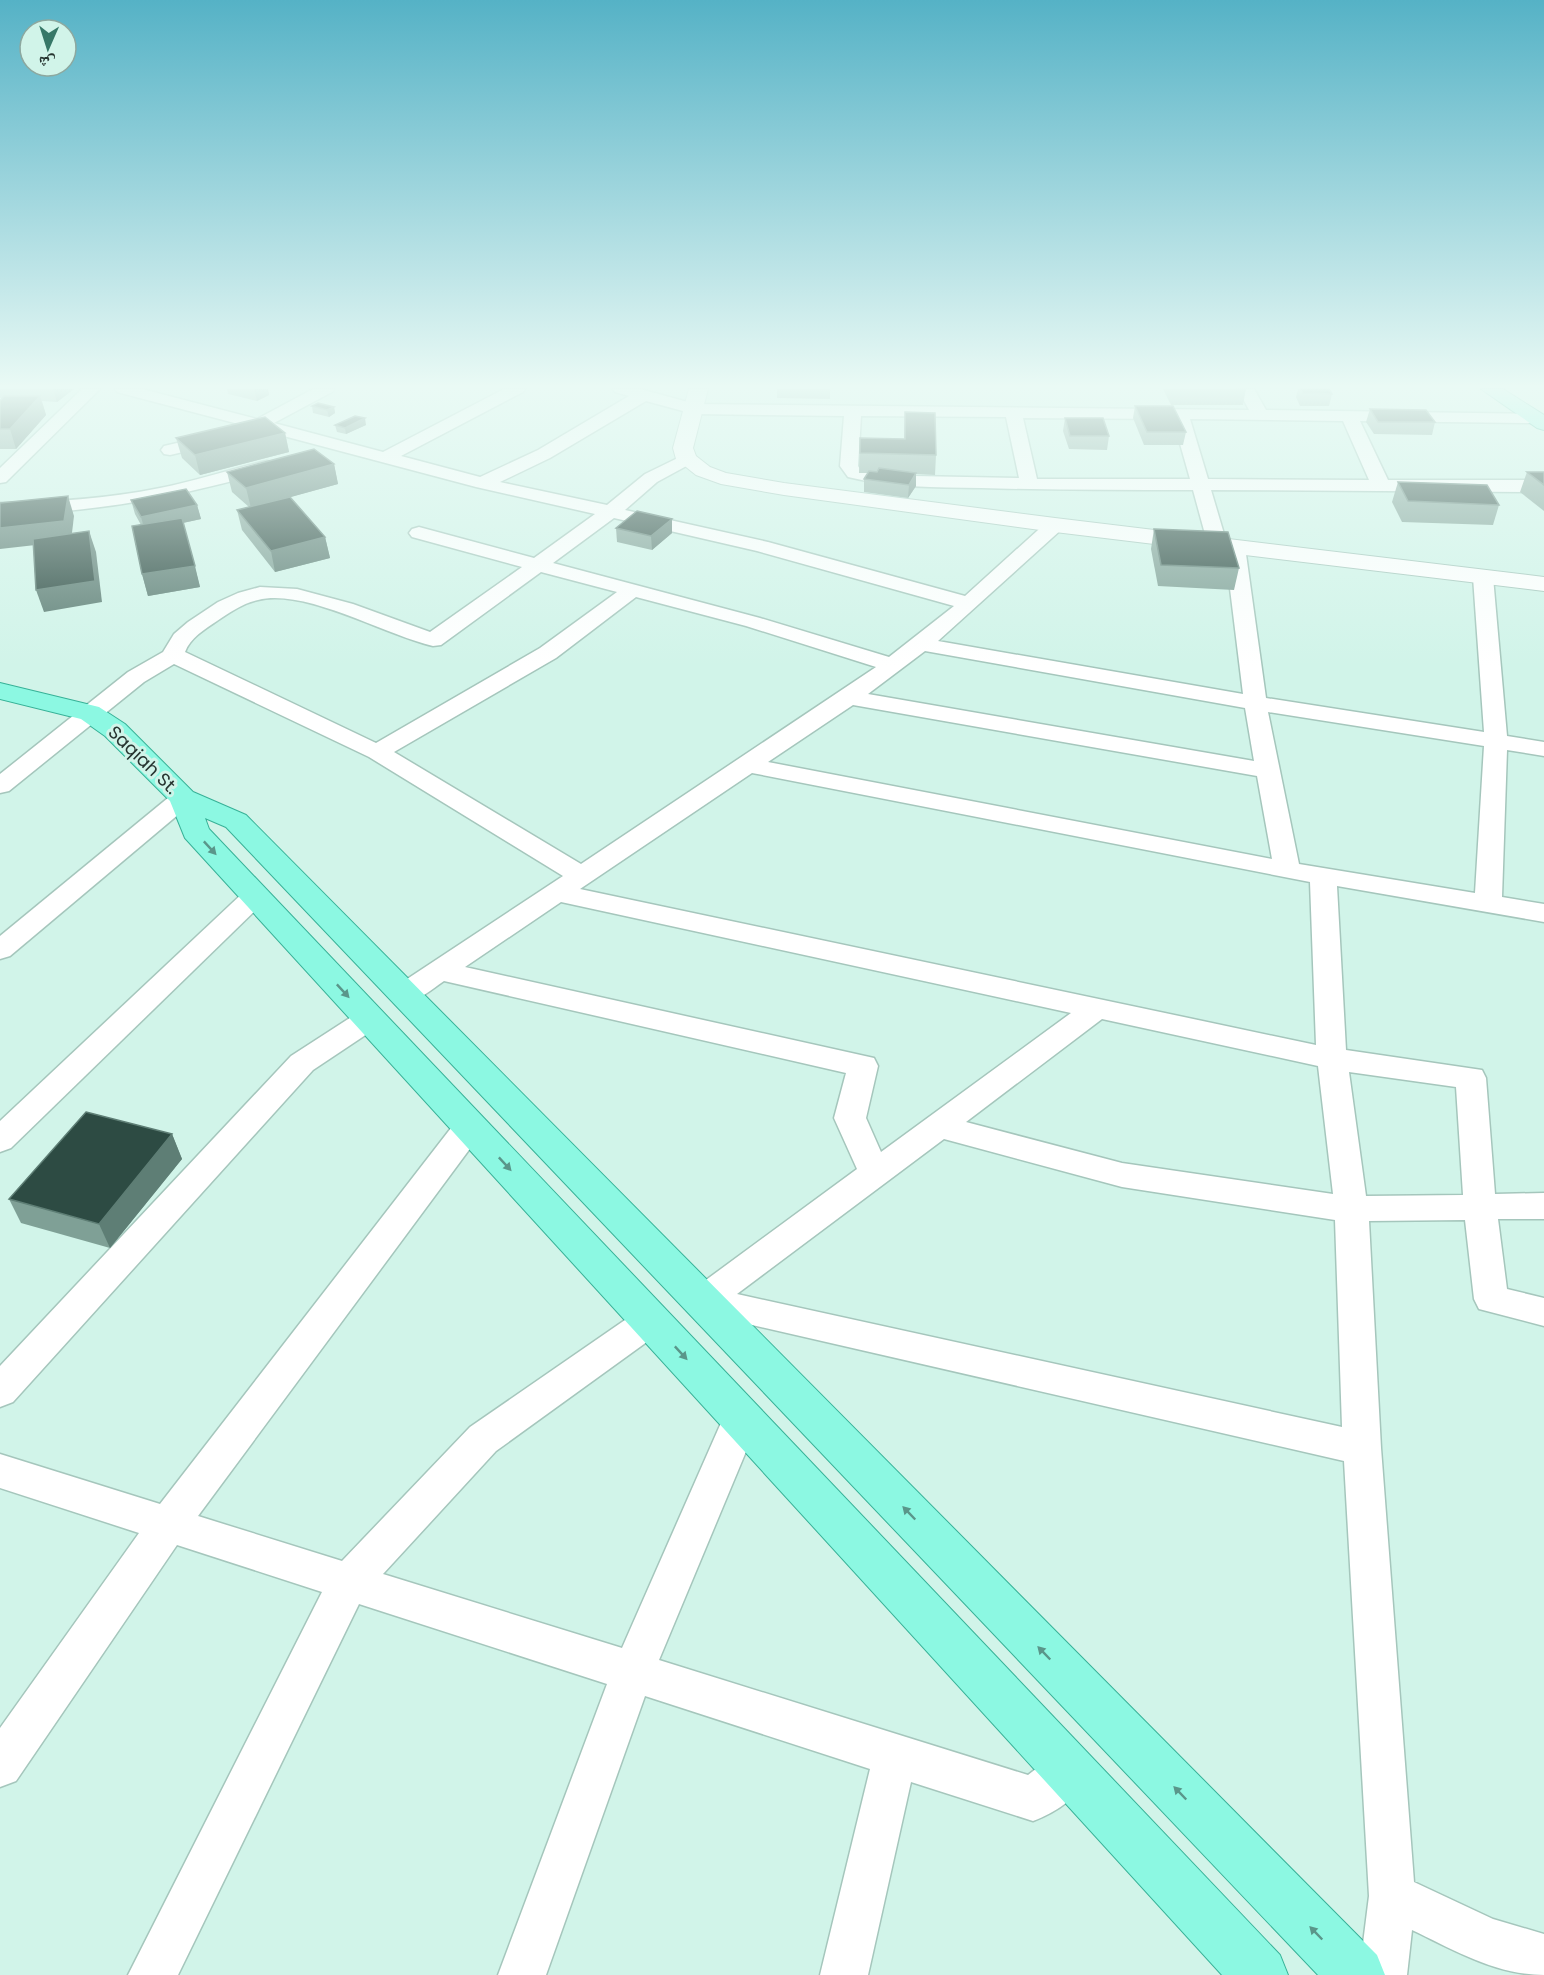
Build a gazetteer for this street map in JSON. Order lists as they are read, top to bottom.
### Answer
{
  "streets": {
    "main road": ["Saqiah St."]
  },
  "north": "bottom"
}
